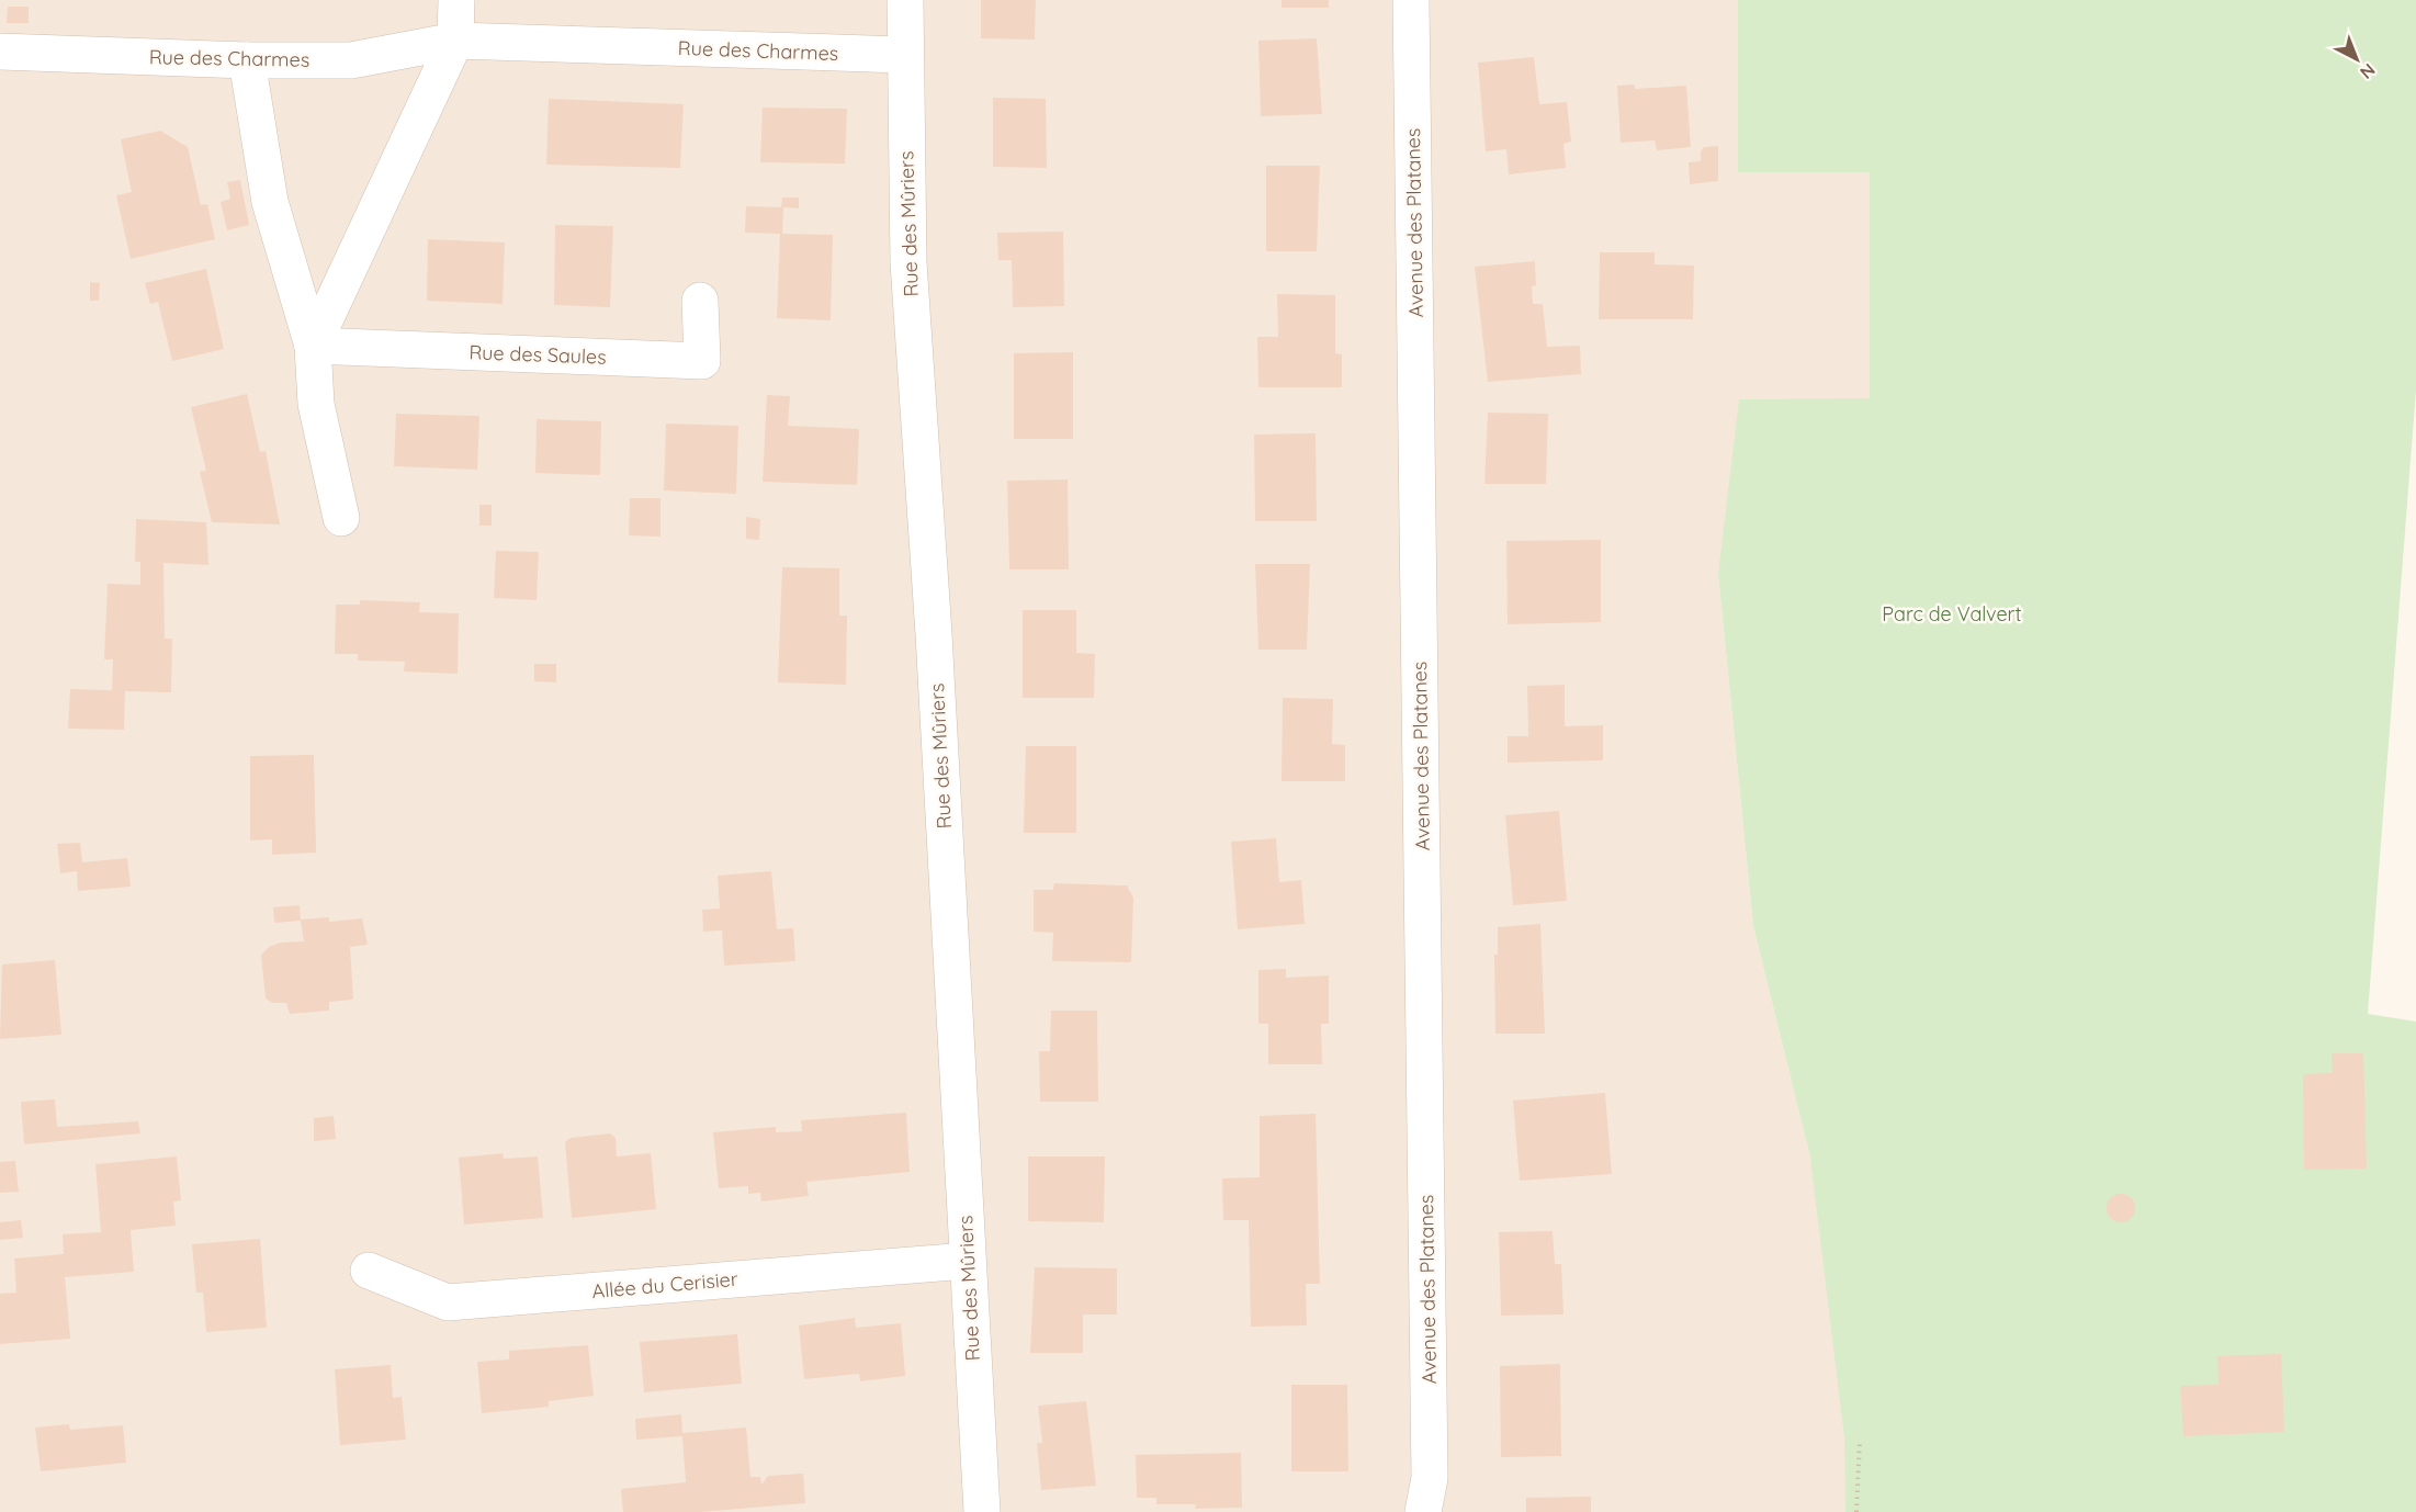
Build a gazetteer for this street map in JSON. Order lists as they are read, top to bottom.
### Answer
{
  "streets": {
    "street": [
      "Rue des Charmes",
      "Avenue des Platanes",
      "Rue des Mûriers",
      "Rue des Saules",
      "Allée du Cerisier"
    ]
  },
  "crossings": [
    ["Rue des Charmes", "Rue des Mûriers"],
    ["Rue des Mûriers", "Allée du Cerisier"]
  ],
  "parks": ["Parc de Valvert"],
  "north": "bottom right"
}
